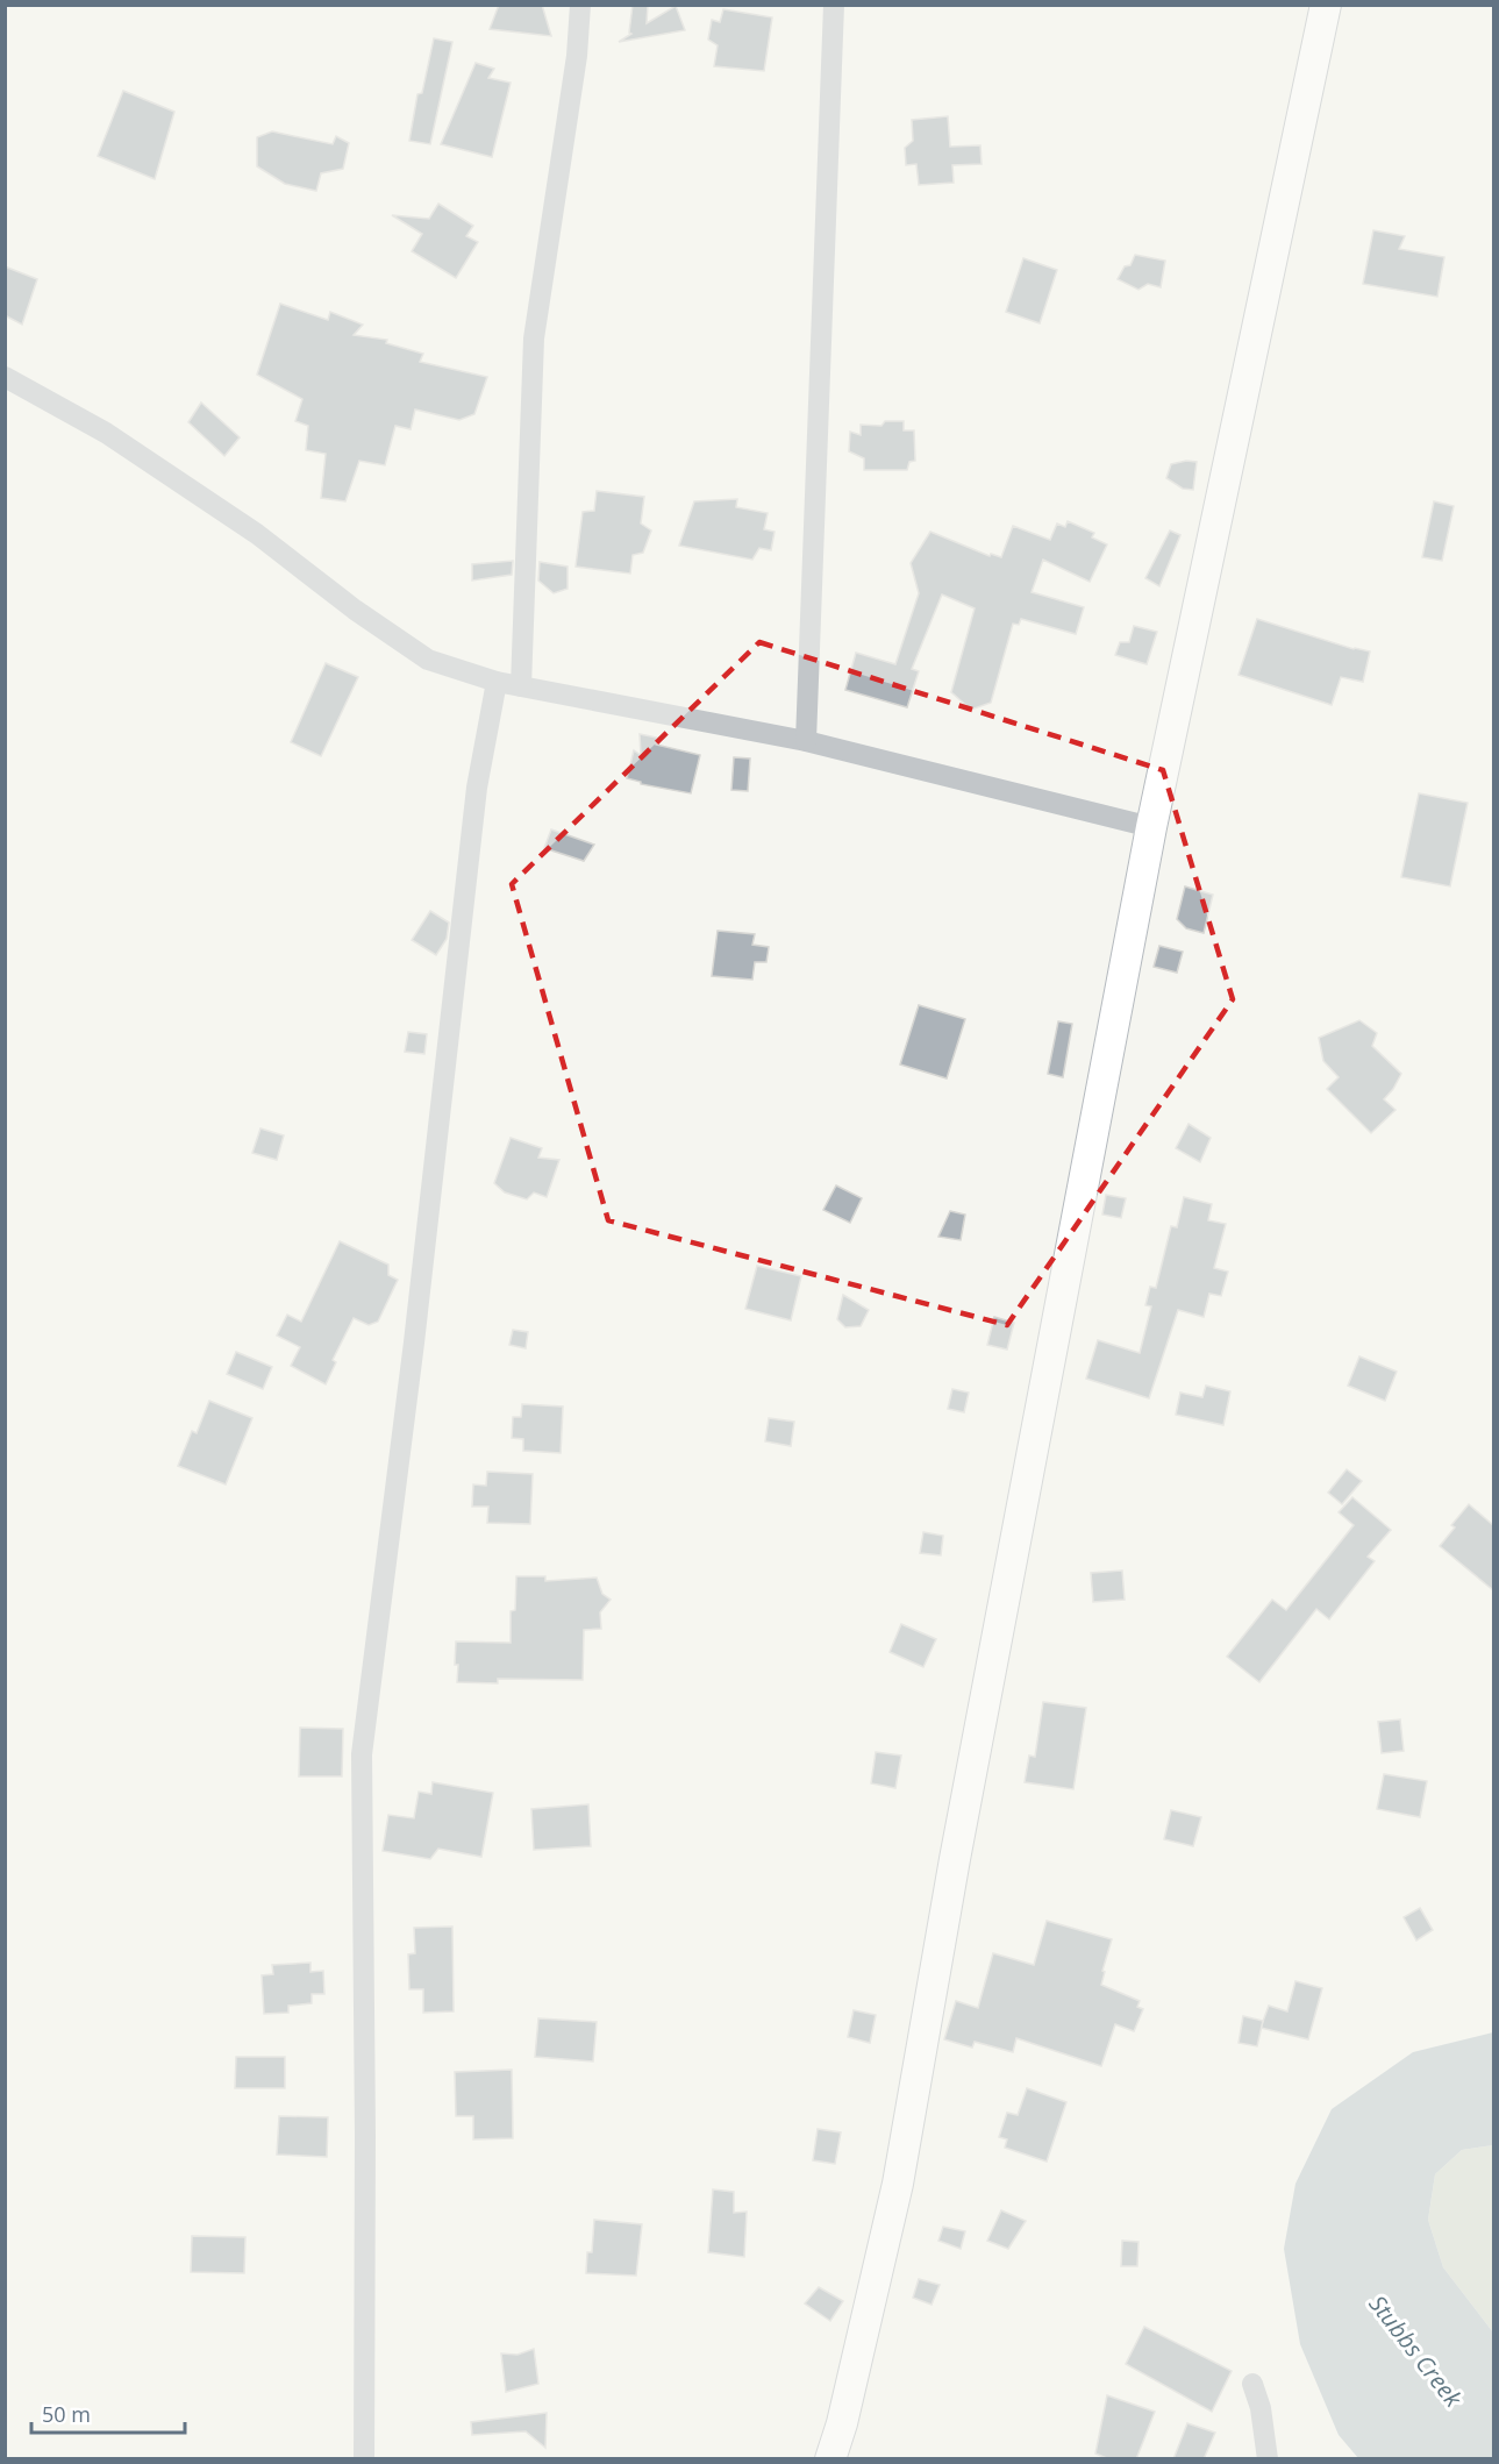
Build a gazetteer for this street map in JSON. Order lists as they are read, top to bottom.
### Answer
{
  "water": ["Stubbs Creek"],
  "scale_bar": "50 m"
}
